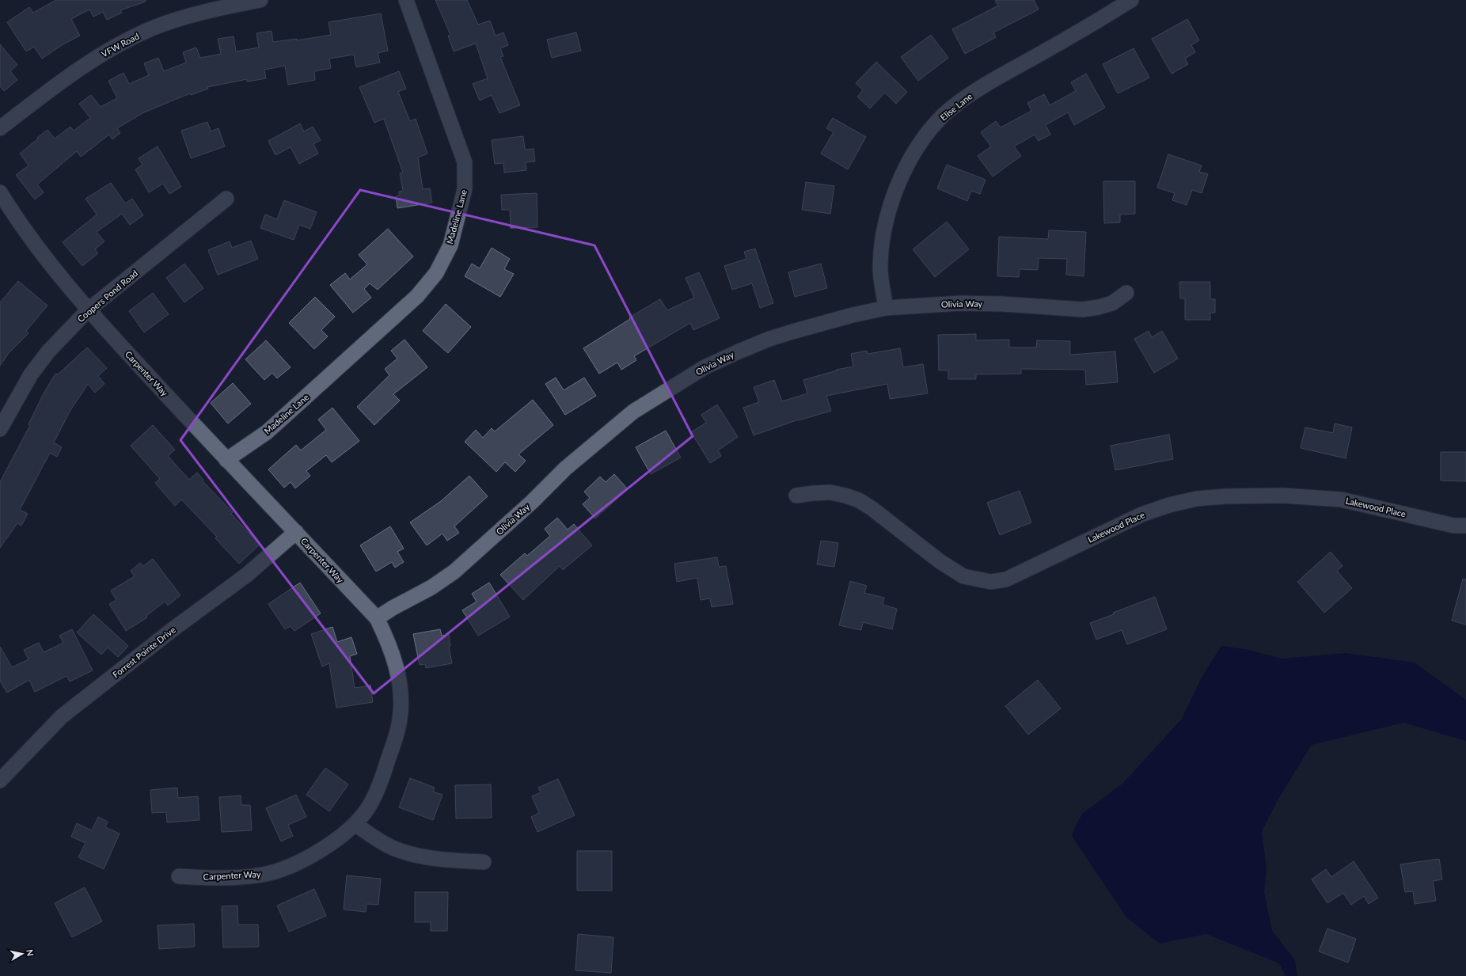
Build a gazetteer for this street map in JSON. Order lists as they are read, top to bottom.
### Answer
{
  "streets": {
    "street": [
      "VFW Road",
      "Elise Lane",
      "Madeline Lane",
      "Coopers Pond Road",
      "Olivia Way",
      "Carpenter Way",
      "Lakewood Place",
      "Forrest Pointe Drive"
    ]
  },
  "crossings": [
    ["Elise Lane", "Olivia Way"],
    ["Madeline Lane", "Carpenter Way"],
    ["Coopers Pond Road", "Carpenter Way"],
    ["Olivia Way", "Carpenter Way"],
    ["Carpenter Way", "Forrest Pointe Drive"]
  ],
  "north": "right"
}
